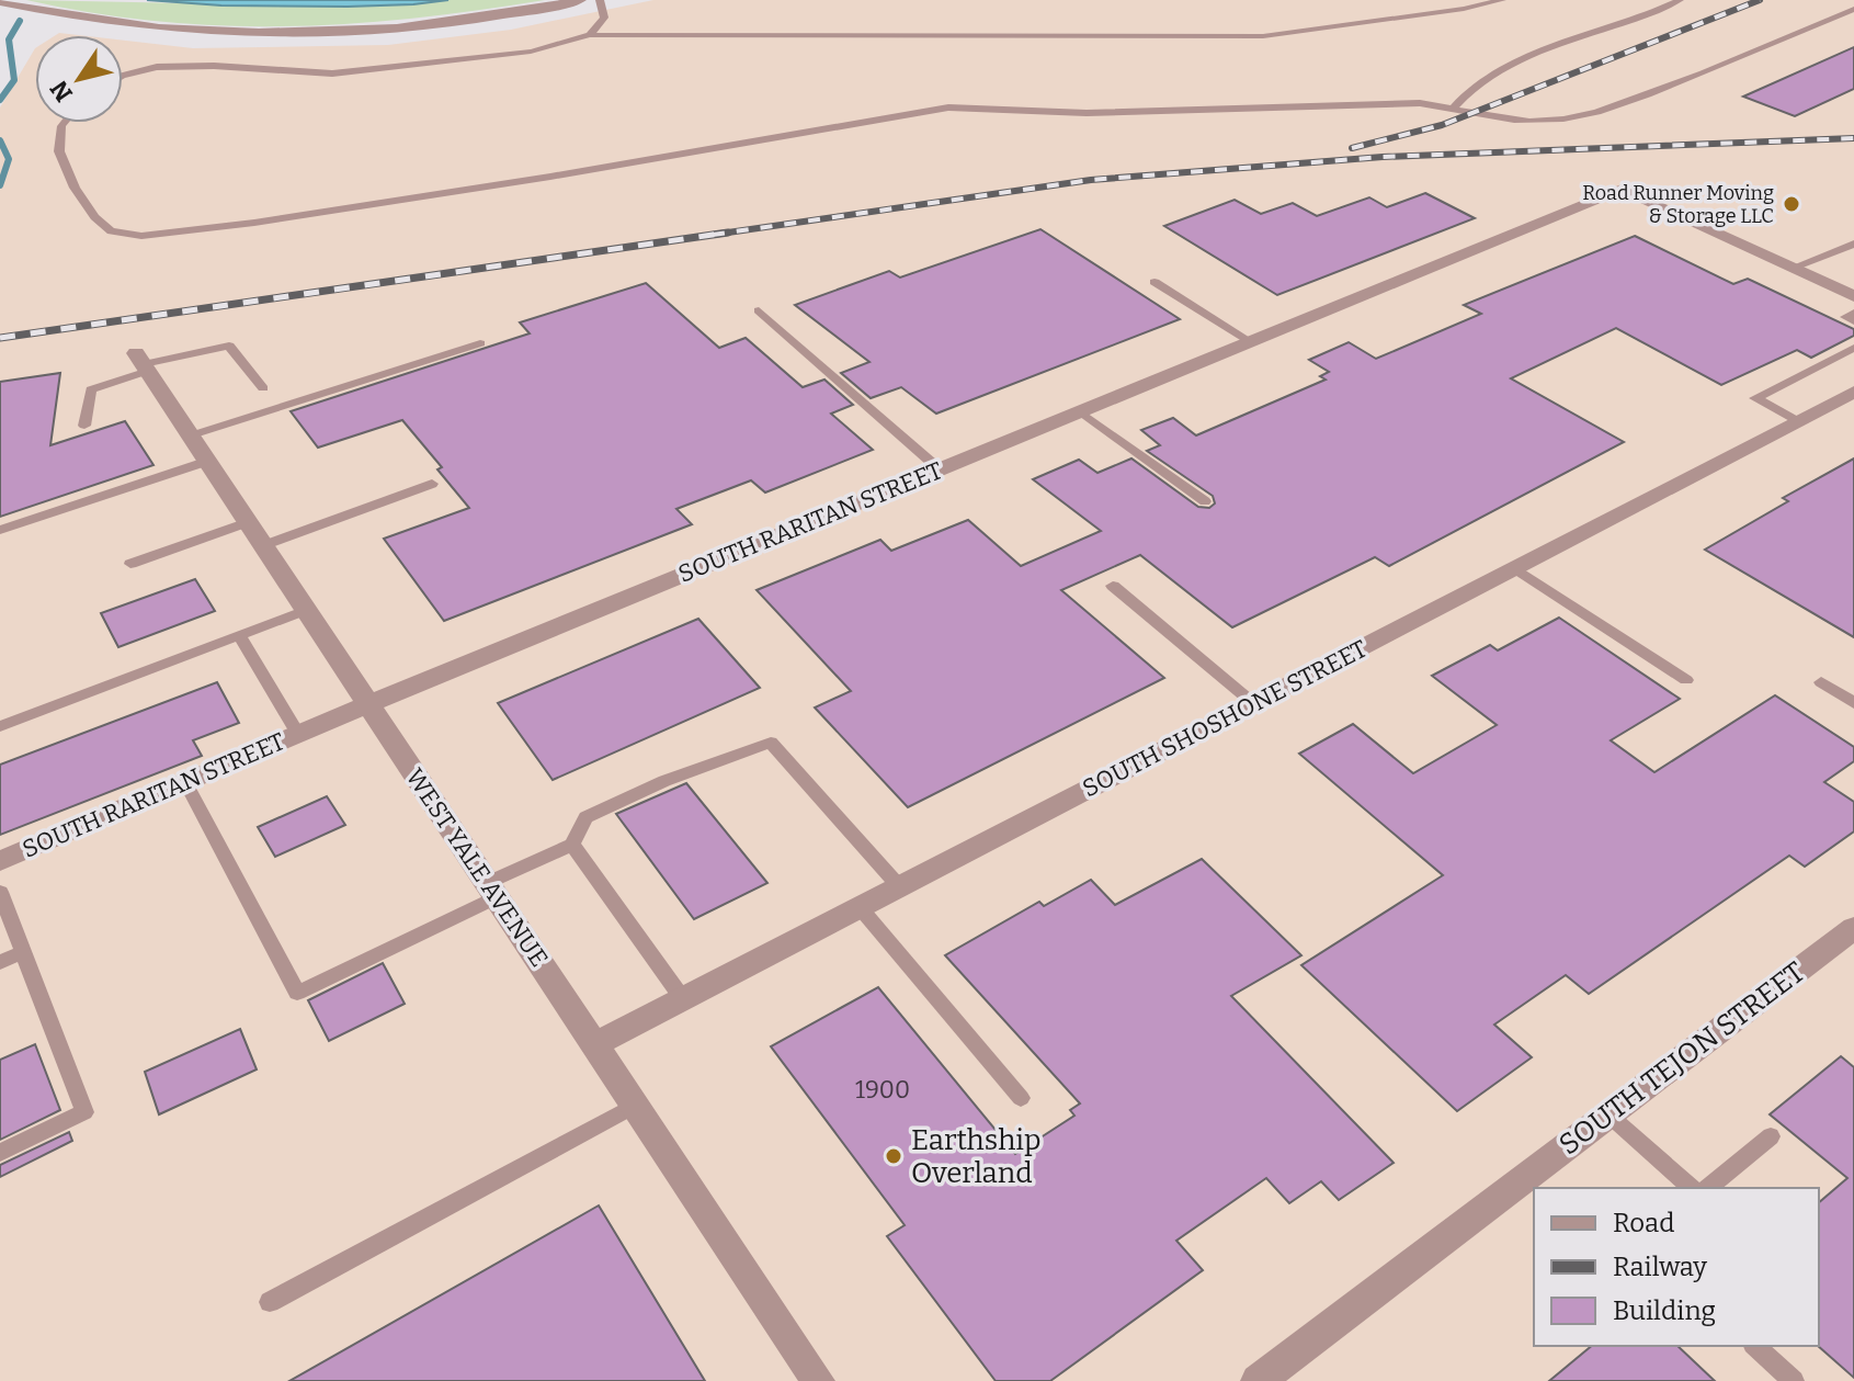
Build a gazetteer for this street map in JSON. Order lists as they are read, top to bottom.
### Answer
{
  "streets": {
    "street": [
      "SOUTH RARITAN STREET",
      "SOUTH SHOSHONE STREET",
      "WEST YALE AVENUE",
      "SOUTH TEJON STREET"
    ]
  },
  "crossings": [
    ["SOUTH RARITAN STREET", "WEST YALE AVENUE"],
    ["SOUTH SHOSHONE STREET", "WEST YALE AVENUE"]
  ],
  "places": ["Road Runner Moving & Storage LLC", "Earthship Overland"],
  "house_numbers": ["1900"],
  "legend": ["Road", "Railway", "Building"],
  "north": "bottom left"
}
